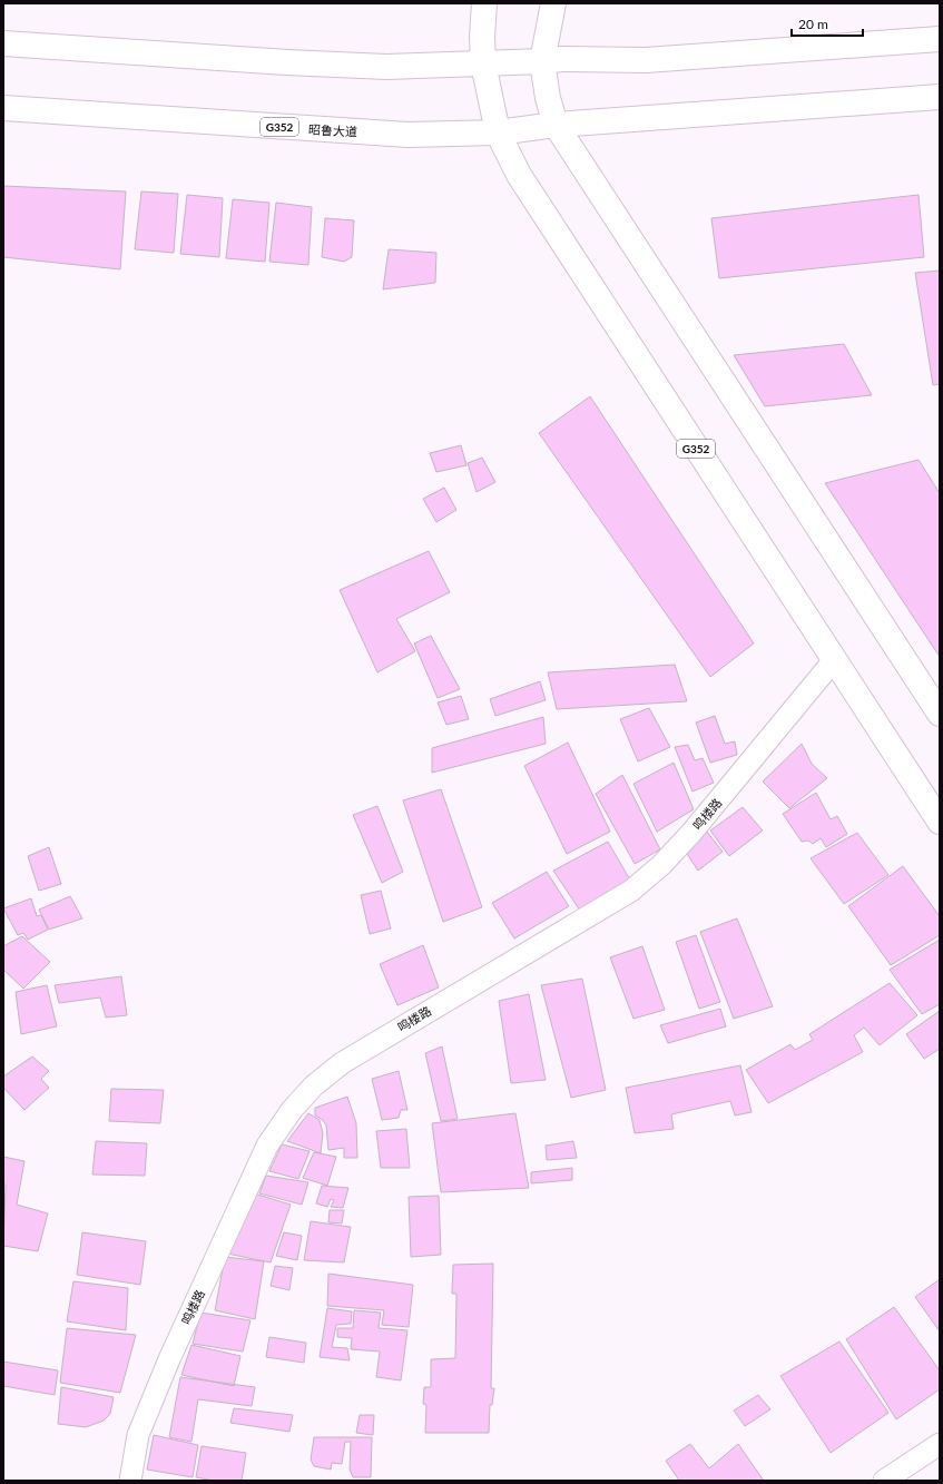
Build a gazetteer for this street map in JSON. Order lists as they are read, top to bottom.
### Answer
{
  "streets": {
    "main road": ["G352", "昭鲁大道"],
    "street": ["鸣楼路"]
  },
  "crossings": [
    ["G352", "昭鲁大道"],
    ["G352", "鸣楼路"]
  ],
  "scale_bar": "20 m"
}
